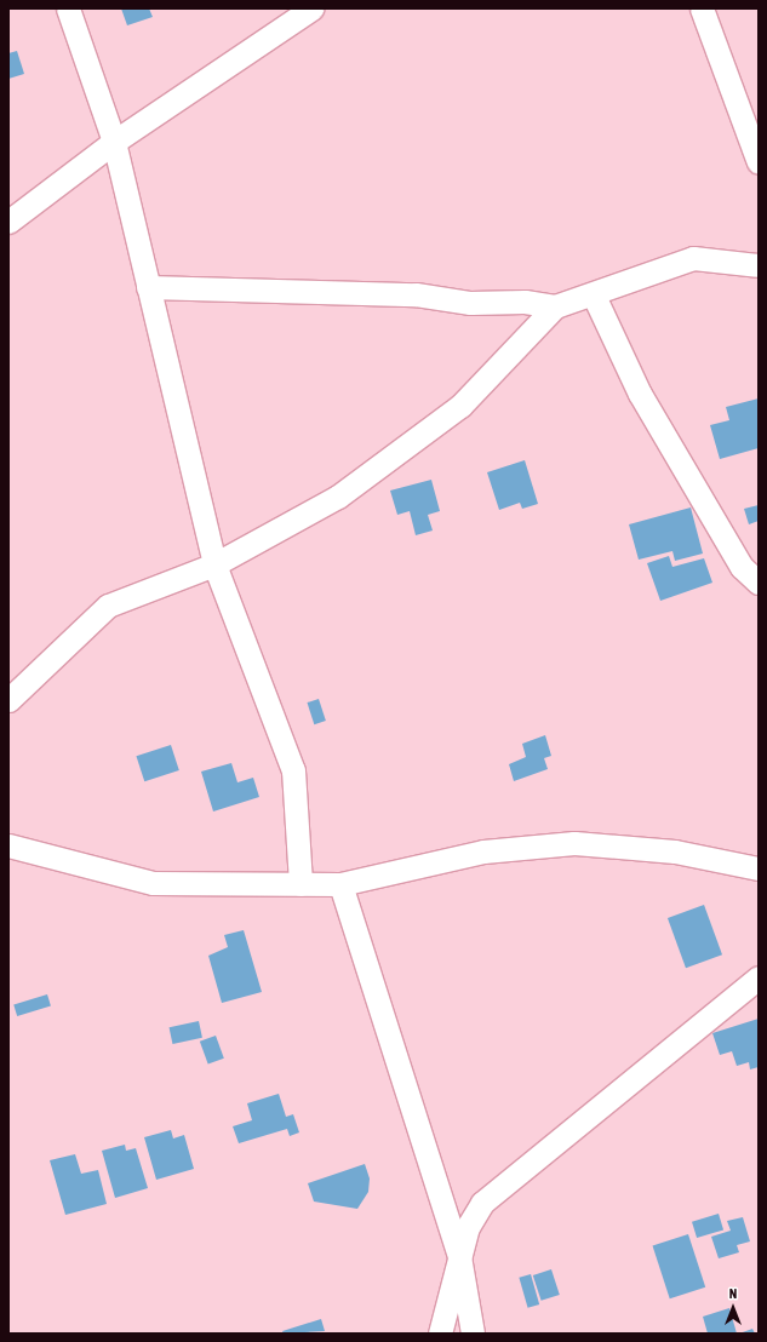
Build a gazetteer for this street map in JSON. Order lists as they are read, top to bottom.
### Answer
{
  "north": "top"
}
